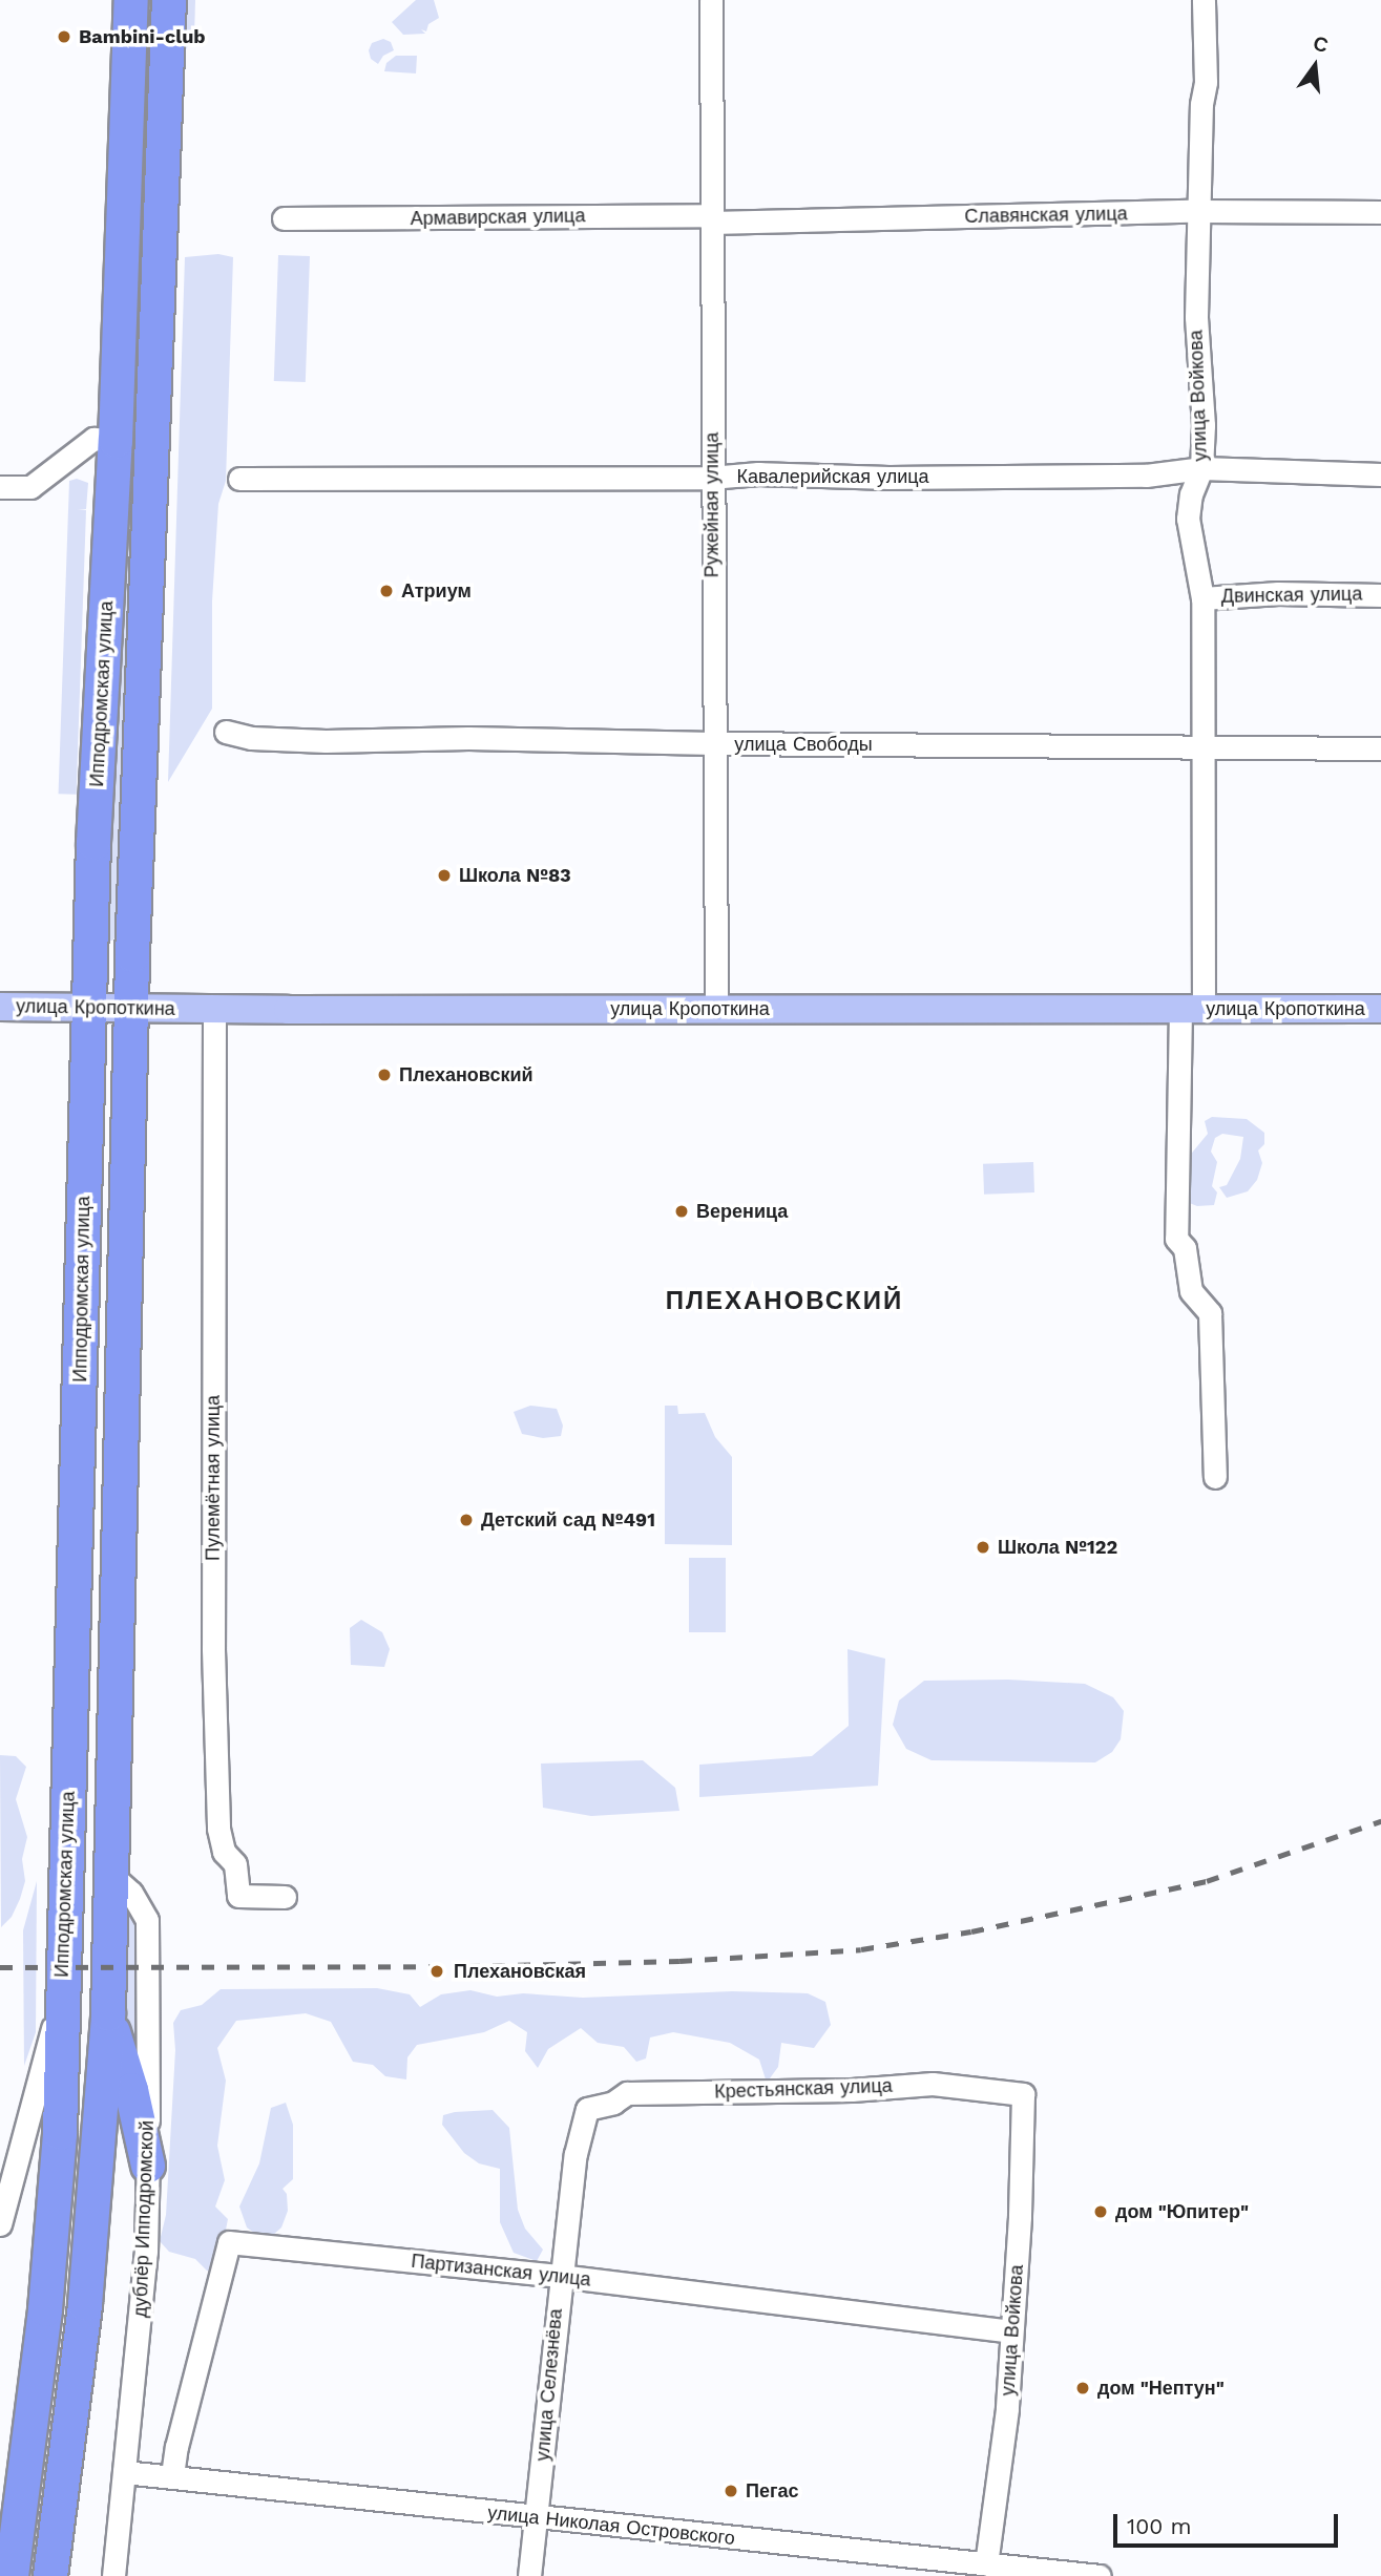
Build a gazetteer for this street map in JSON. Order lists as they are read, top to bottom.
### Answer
{
  "streets": {
    "highway": ["Ипподромская улица"],
    "main road": ["улица Кропоткина"],
    "street": [
      "Славянская улица",
      "Армавирская улица",
      "улица Войкова",
      "Кавалерийская улица",
      "Ружейная улица",
      "Двинская улица",
      "улица Свободы",
      "Пулемётная улица",
      "Крестьянская улица",
      "дублёр Ипподромской",
      "Партизанская улица",
      "улица Селезнёва",
      "улица Николая Островского"
    ]
  },
  "crossings": [
    ["Славянская улица", "Армавирская улица"],
    ["Славянская улица", "улица Войкова"],
    ["Славянская улица", "Ружейная улица"],
    ["Армавирская улица", "Ружейная улица"],
    ["улица Войкова", "Кавалерийская улица"],
    ["улица Войкова", "Двинская улица"],
    ["улица Войкова", "улица Свободы"],
    ["улица Войкова", "улица Кропоткина"],
    ["улица Войкова", "Крестьянская улица"],
    ["улица Войкова", "Партизанская улица"],
    ["улица Войкова", "улица Николая Островского"],
    ["Кавалерийская улица", "Ружейная улица"],
    ["Ружейная улица", "улица Свободы"],
    ["Ружейная улица", "улица Кропоткина"],
    ["Ипподромская улица", "улица Кропоткина"],
    ["Ипподромская улица", "дублёр Ипподромской"],
    ["улица Кропоткина", "Пулемётная улица"],
    ["Крестьянская улица", "улица Селезнёва"],
    ["дублёр Ипподромской", "улица Николая Островского"],
    ["Партизанская улица", "улица Селезнёва"],
    ["Партизанская улица", "улица Николая Островского"],
    ["улица Селезнёва", "улица Николая Островского"]
  ],
  "districts": ["ПЛЕХАНОВСКИЙ"],
  "places": [
    "Bambini-club",
    "Атриум",
    "Школа №83",
    "Плехановский",
    "Вереница",
    "Детский сад №491",
    "Школа №122",
    "Плехановская",
    "дом \"Юпитер\"",
    "дом \"Нептун\"",
    "Пегас"
  ],
  "scale_bar": "100 m",
  "north": "top"
}
